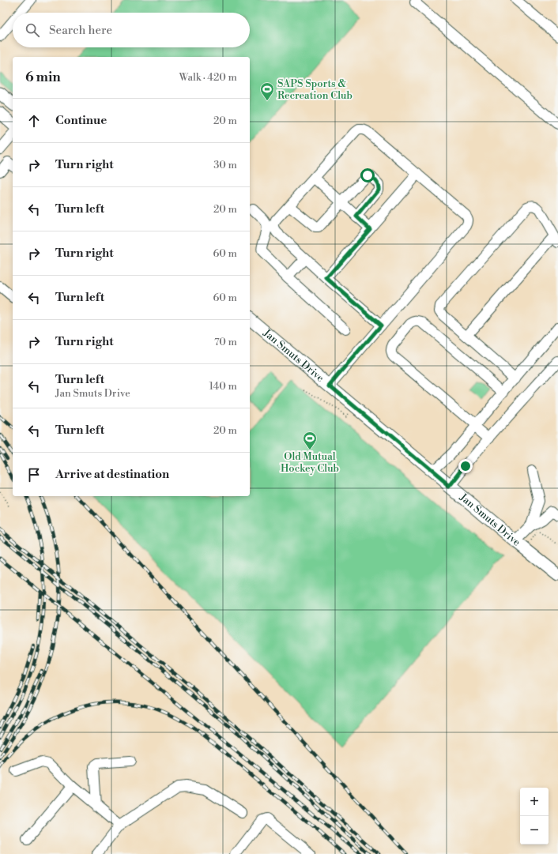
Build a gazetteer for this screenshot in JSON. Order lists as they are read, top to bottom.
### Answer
{
  "streets": {
    "main road": ["Jan Smuts Drive"]
  },
  "places": {
    "sports": ["SAPS Sports & Recreation Club", "Old Mutual Hockey Club"]
  },
  "page": {
    "search": "Search here",
    "heading": ["6 min", "Walk · 420 m"],
    "list": [
      ["Continue", "20 m"],
      ["Turn right", "30 m"],
      ["Turn left", "20 m"],
      ["Turn right", "60 m"],
      ["Turn left", "60 m"],
      ["Turn right", "70 m"],
      ["Turn left", "Jan Smuts Drive", "140 m"],
      ["Turn left", "20 m"],
      "Arrive at destination"
    ],
    "map_buttons": ["+", "−"]
  }
}
